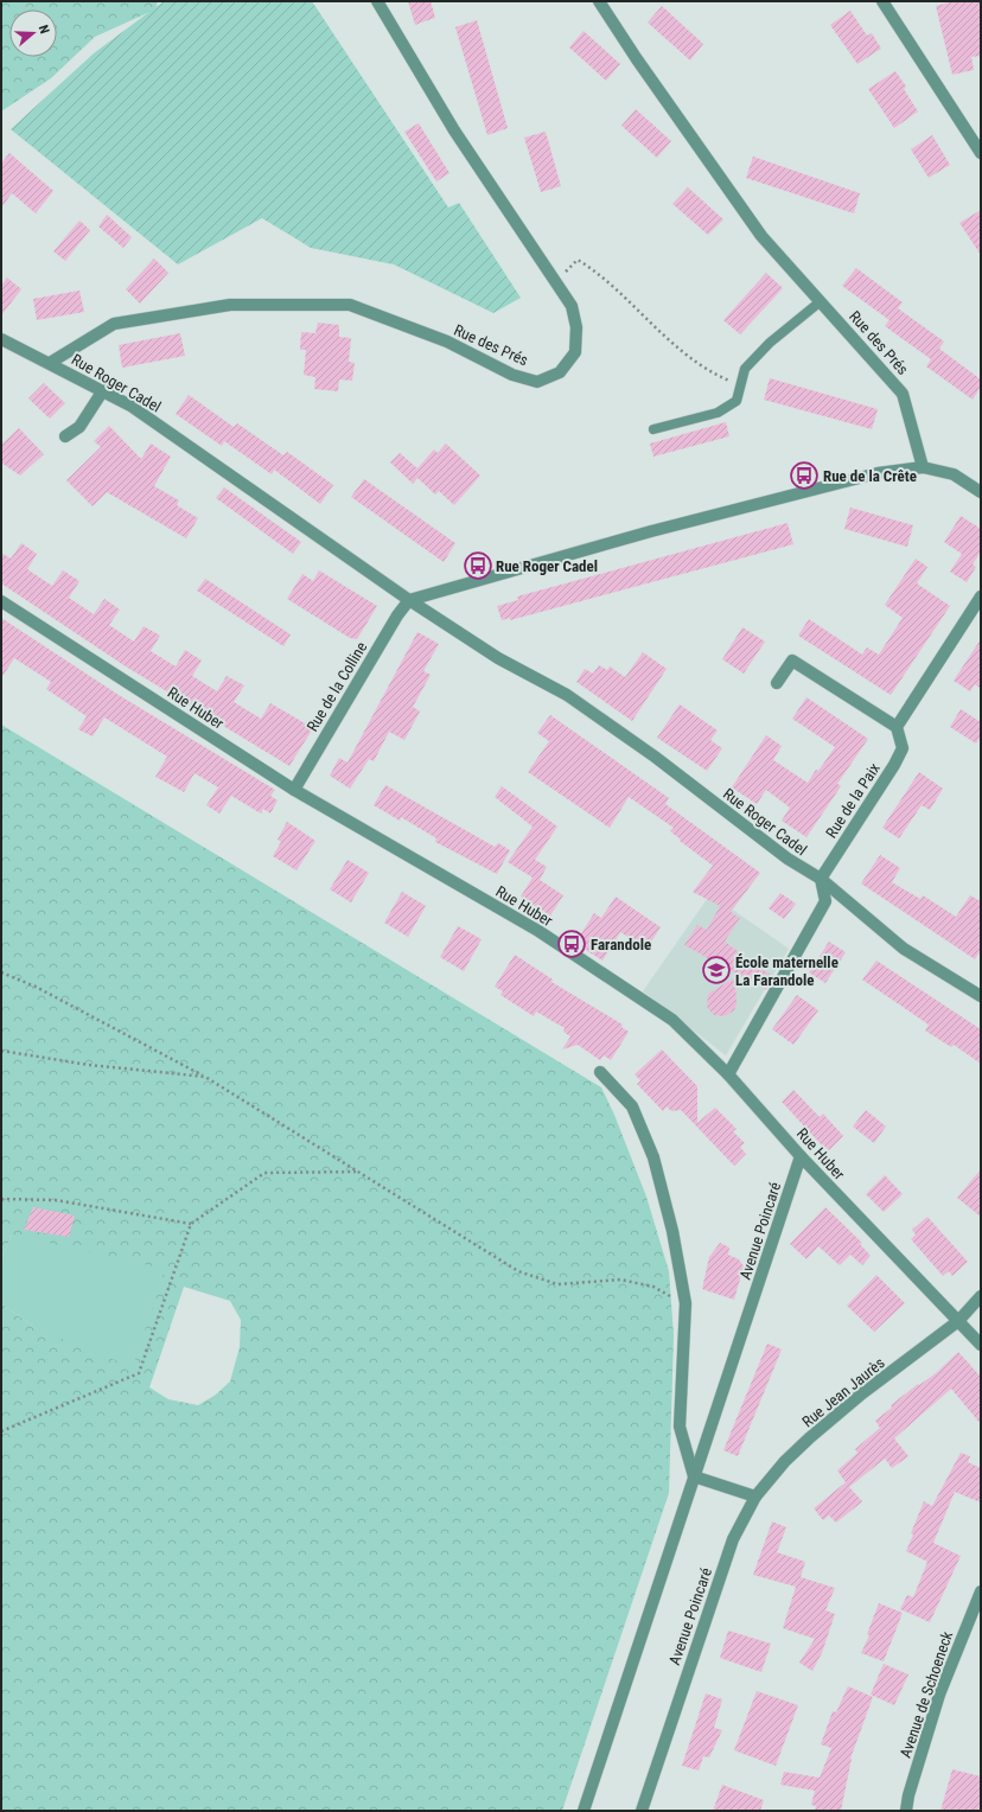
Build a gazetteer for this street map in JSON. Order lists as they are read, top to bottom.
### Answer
{
  "streets": {
    "street": [
      "Rue des Prés",
      "Rue Roger Cadel",
      "Rue de la Colline",
      "Rue Huber",
      "Rue de la Paix",
      "Avenue Poincaré",
      "Rue Jean Jaurès",
      "Avenue de Schoeneck"
    ]
  },
  "crossings": [
    ["Rue des Prés", "Rue Roger Cadel"],
    ["Rue Roger Cadel", "Rue de la Colline"],
    ["Rue Roger Cadel", "Rue de la Paix"],
    ["Rue de la Colline", "Rue Huber"],
    ["Rue Huber", "Avenue Poincaré"],
    ["Rue Huber", "Rue Jean Jaurès"],
    ["Avenue Poincaré", "Rue Jean Jaurès"]
  ],
  "places": {
    "bus stop": ["Rue de la Crête", "Rue Roger Cadel", "Farandole"],
    "school or university": ["École maternelle La Farandole"]
  },
  "north": "right"
}
